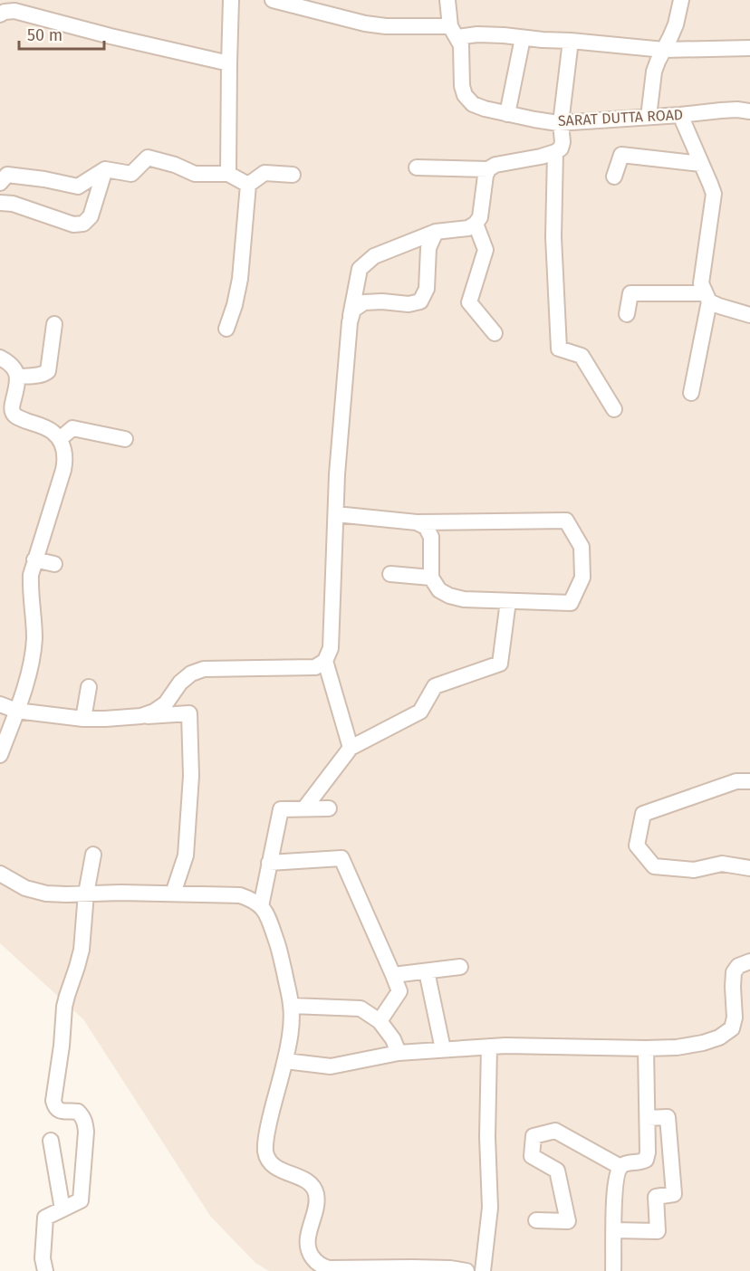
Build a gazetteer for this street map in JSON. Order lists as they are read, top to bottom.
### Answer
{
  "streets": {
    "street": ["SARAT DUTTA ROAD"]
  },
  "scale_bar": "50 m"
}
